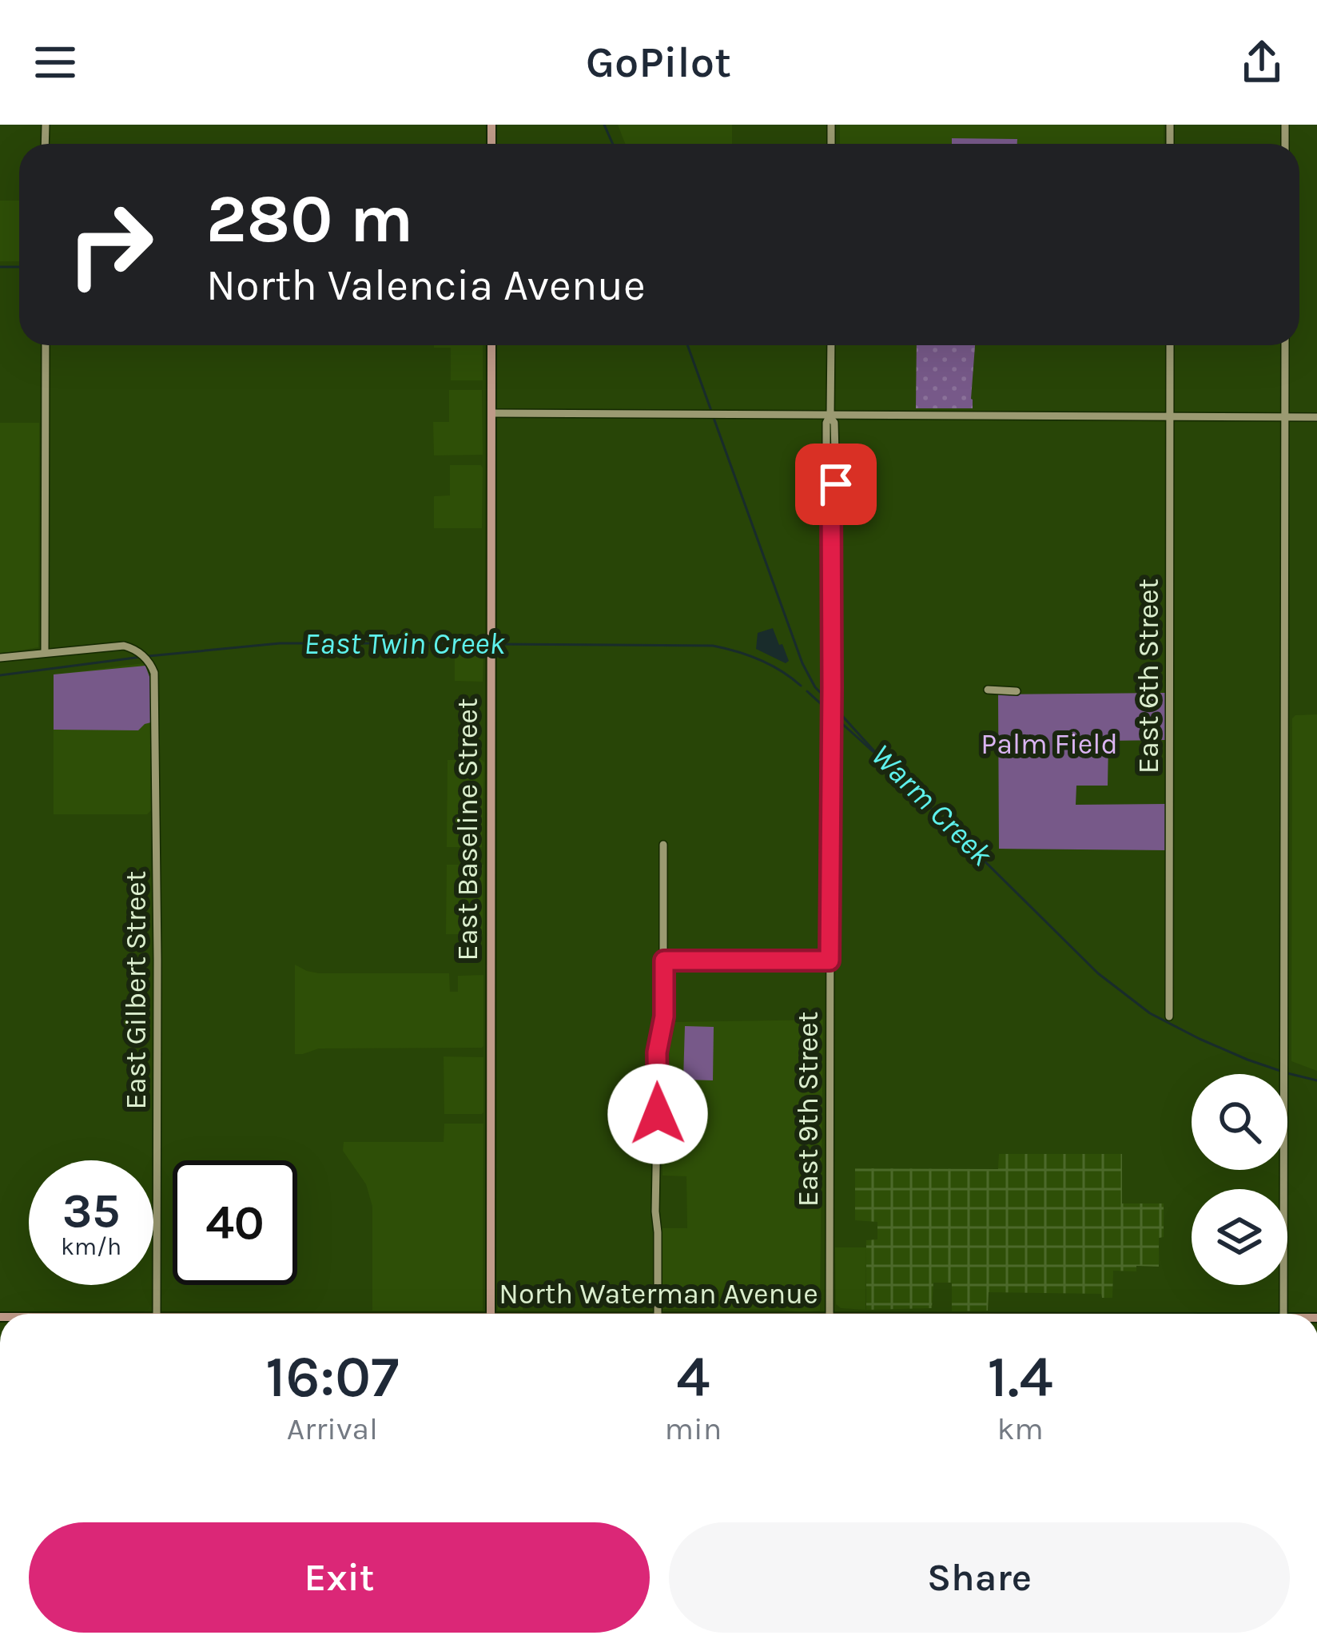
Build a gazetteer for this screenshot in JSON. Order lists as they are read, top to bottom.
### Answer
{
  "streets": {
    "main road": ["East Baseline Street"],
    "street": ["East 6th Street", "East Gilbert Street", "East 9th Street"]
  },
  "water": ["East Twin Creek", "Warm Creek"],
  "parks": ["Palm Field"],
  "page": {
    "header": "GoPilot",
    "turn": ["280 m", "North Valencia Avenue"],
    "speed": "35 km/h",
    "limit": "40",
    "eta": [
      "16:07",
      "Arrival",
      "4",
      "min",
      "1.4",
      "km"
    ],
    "buttons": ["Exit", "Share"]
  }
}
